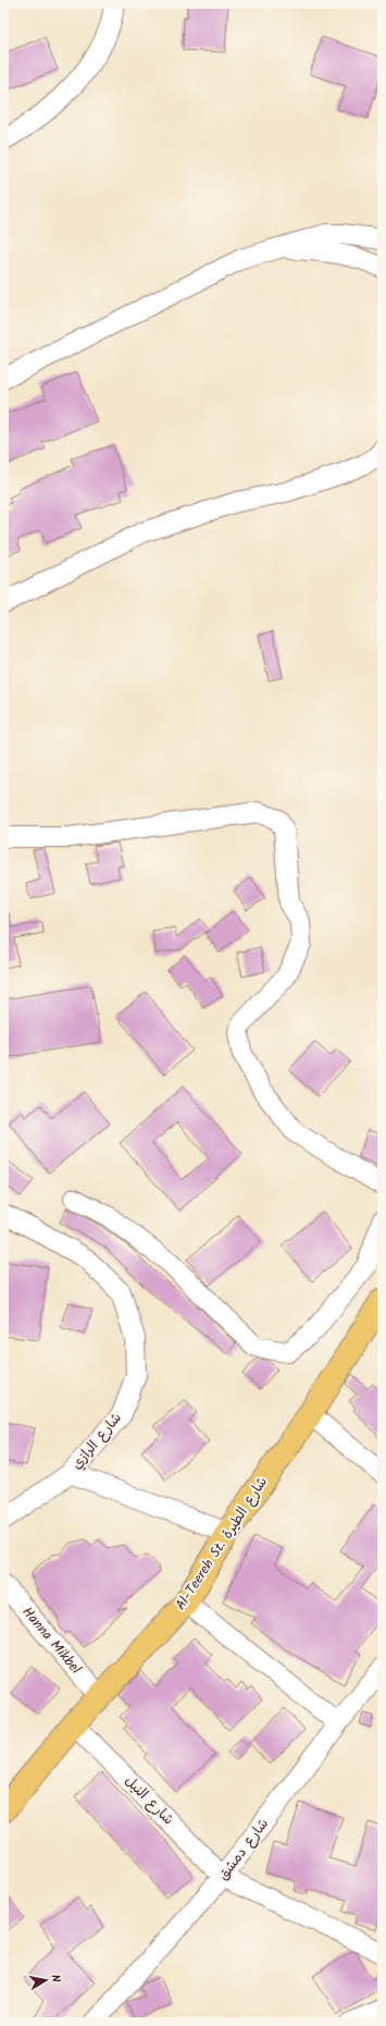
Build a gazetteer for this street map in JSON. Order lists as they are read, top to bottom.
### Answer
{
  "streets": {
    "main road": ["Al-Teereh St. شارع الطيرة"],
    "street": [
      "شارع الرازي",
      "Hanna Mikbel",
      "شارع النيل",
      "شارع دمشق"
    ]
  },
  "crossings": [
    ["Al-Teereh St. شارع الطيرة", "Hanna Mikbel"],
    ["Al-Teereh St. شارع الطيرة", "شارع النيل"],
    ["شارع النيل", "شارع دمشق"]
  ],
  "north": "right"
}
